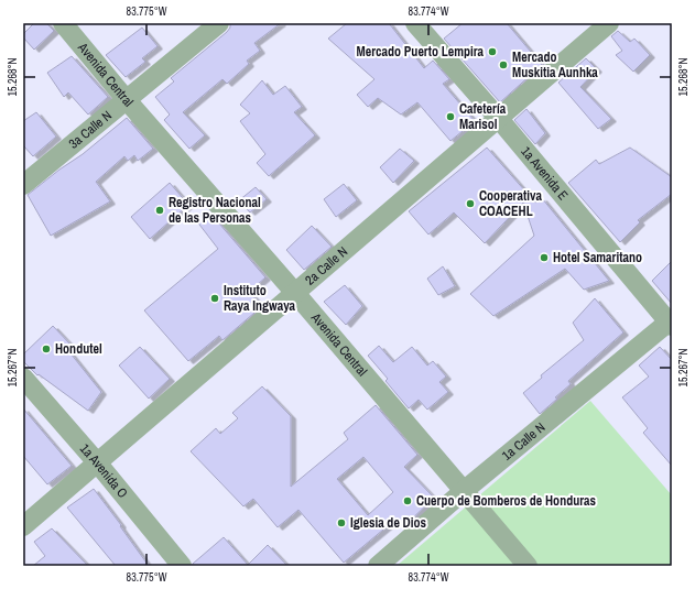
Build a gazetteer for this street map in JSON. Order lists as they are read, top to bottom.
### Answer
{
  "streets": {
    "street": [
      "Avenida Central",
      "3a Calle N",
      "1a Avenida E",
      "2a Calle N",
      "1a Calle N",
      "1a Avenida O"
    ]
  },
  "crossings": [
    ["Avenida Central", "3a Calle N"],
    ["Avenida Central", "2a Calle N"],
    ["Avenida Central", "1a Calle N"],
    ["1a Avenida E", "2a Calle N"],
    ["1a Avenida E", "1a Calle N"],
    ["2a Calle N", "1a Avenida O"]
  ],
  "places": [
    "Mercado Puerto Lempira",
    "Mercado Muskitia Aunhka",
    "Cafetería Marisol",
    "Cooperativa COACEHL",
    "Registro Nacional de las Personas",
    "Hotel Samaritano",
    "Instituto Raya Ingwaya",
    "Hondutel",
    "Cuerpo de Bomberos de Honduras",
    "Iglesia de Dios"
  ],
  "coordinates": [
    "83.775°W",
    "83.774°W",
    "15.268°N",
    "15.267°N"
  ]
}
